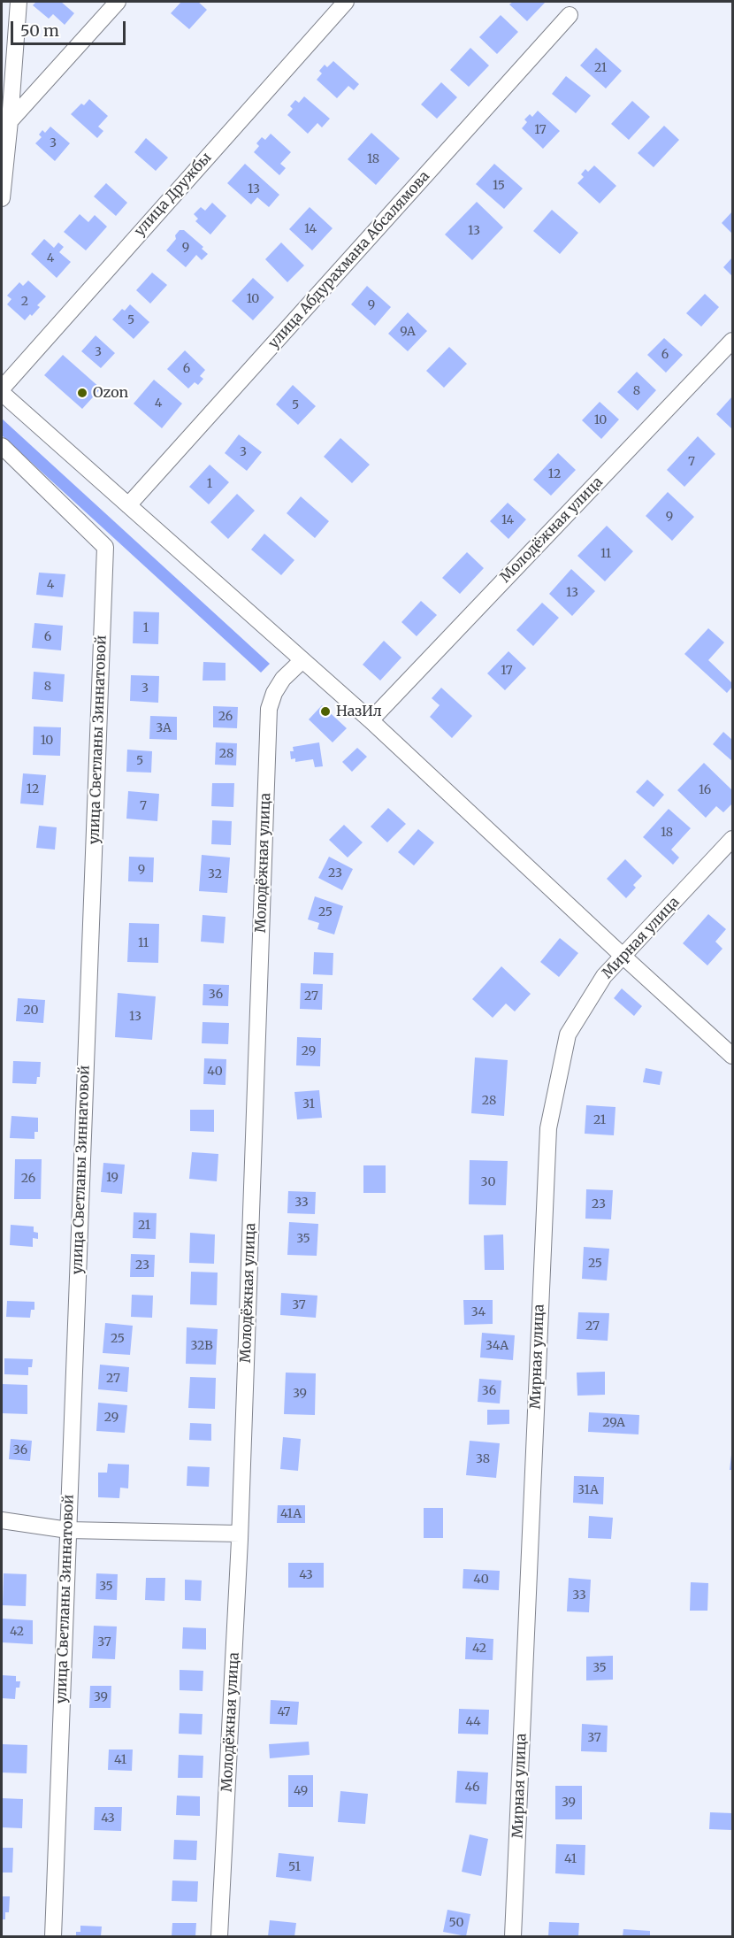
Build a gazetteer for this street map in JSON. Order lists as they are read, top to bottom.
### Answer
{
  "streets": {
    "street": [
      "улица Дружбы",
      "улица Абдурахмана Абсалямова",
      "Молодёжная улица",
      "улица Светланы Зиннатовой",
      "Мирная улица"
    ]
  },
  "places": ["Ozon", "НазИл"],
  "house_numbers": [
    "21",
    "17",
    "3",
    "18",
    "15",
    "13",
    "14",
    "13",
    "9",
    "4",
    "10",
    "2",
    "9",
    "5",
    "9А",
    "3",
    "6",
    "6",
    "8",
    "4",
    "5",
    "10",
    "3",
    "7",
    "12",
    "1",
    "9",
    "14",
    "11",
    "4",
    "13",
    "1",
    "6",
    "17",
    "8",
    "3",
    "26",
    "3А",
    "10",
    "28",
    "5",
    "12",
    "16",
    "7",
    "18",
    "9",
    "23",
    "32",
    "25",
    "11",
    "36",
    "27",
    "20",
    "13",
    "29",
    "40",
    "28",
    "31",
    "21",
    "19",
    "26",
    "30",
    "33",
    "23",
    "21",
    "35",
    "25",
    "23",
    "37",
    "34",
    "27",
    "25",
    "32В",
    "34А",
    "27",
    "36",
    "39",
    "29",
    "29А",
    "36",
    "38",
    "31А",
    "41А",
    "43",
    "40",
    "35",
    "33",
    "42",
    "37",
    "42",
    "35",
    "39",
    "47",
    "44",
    "37",
    "41",
    "46",
    "49",
    "39",
    "43",
    "41",
    "51",
    "50"
  ],
  "scale_bar": "50 m"
}
